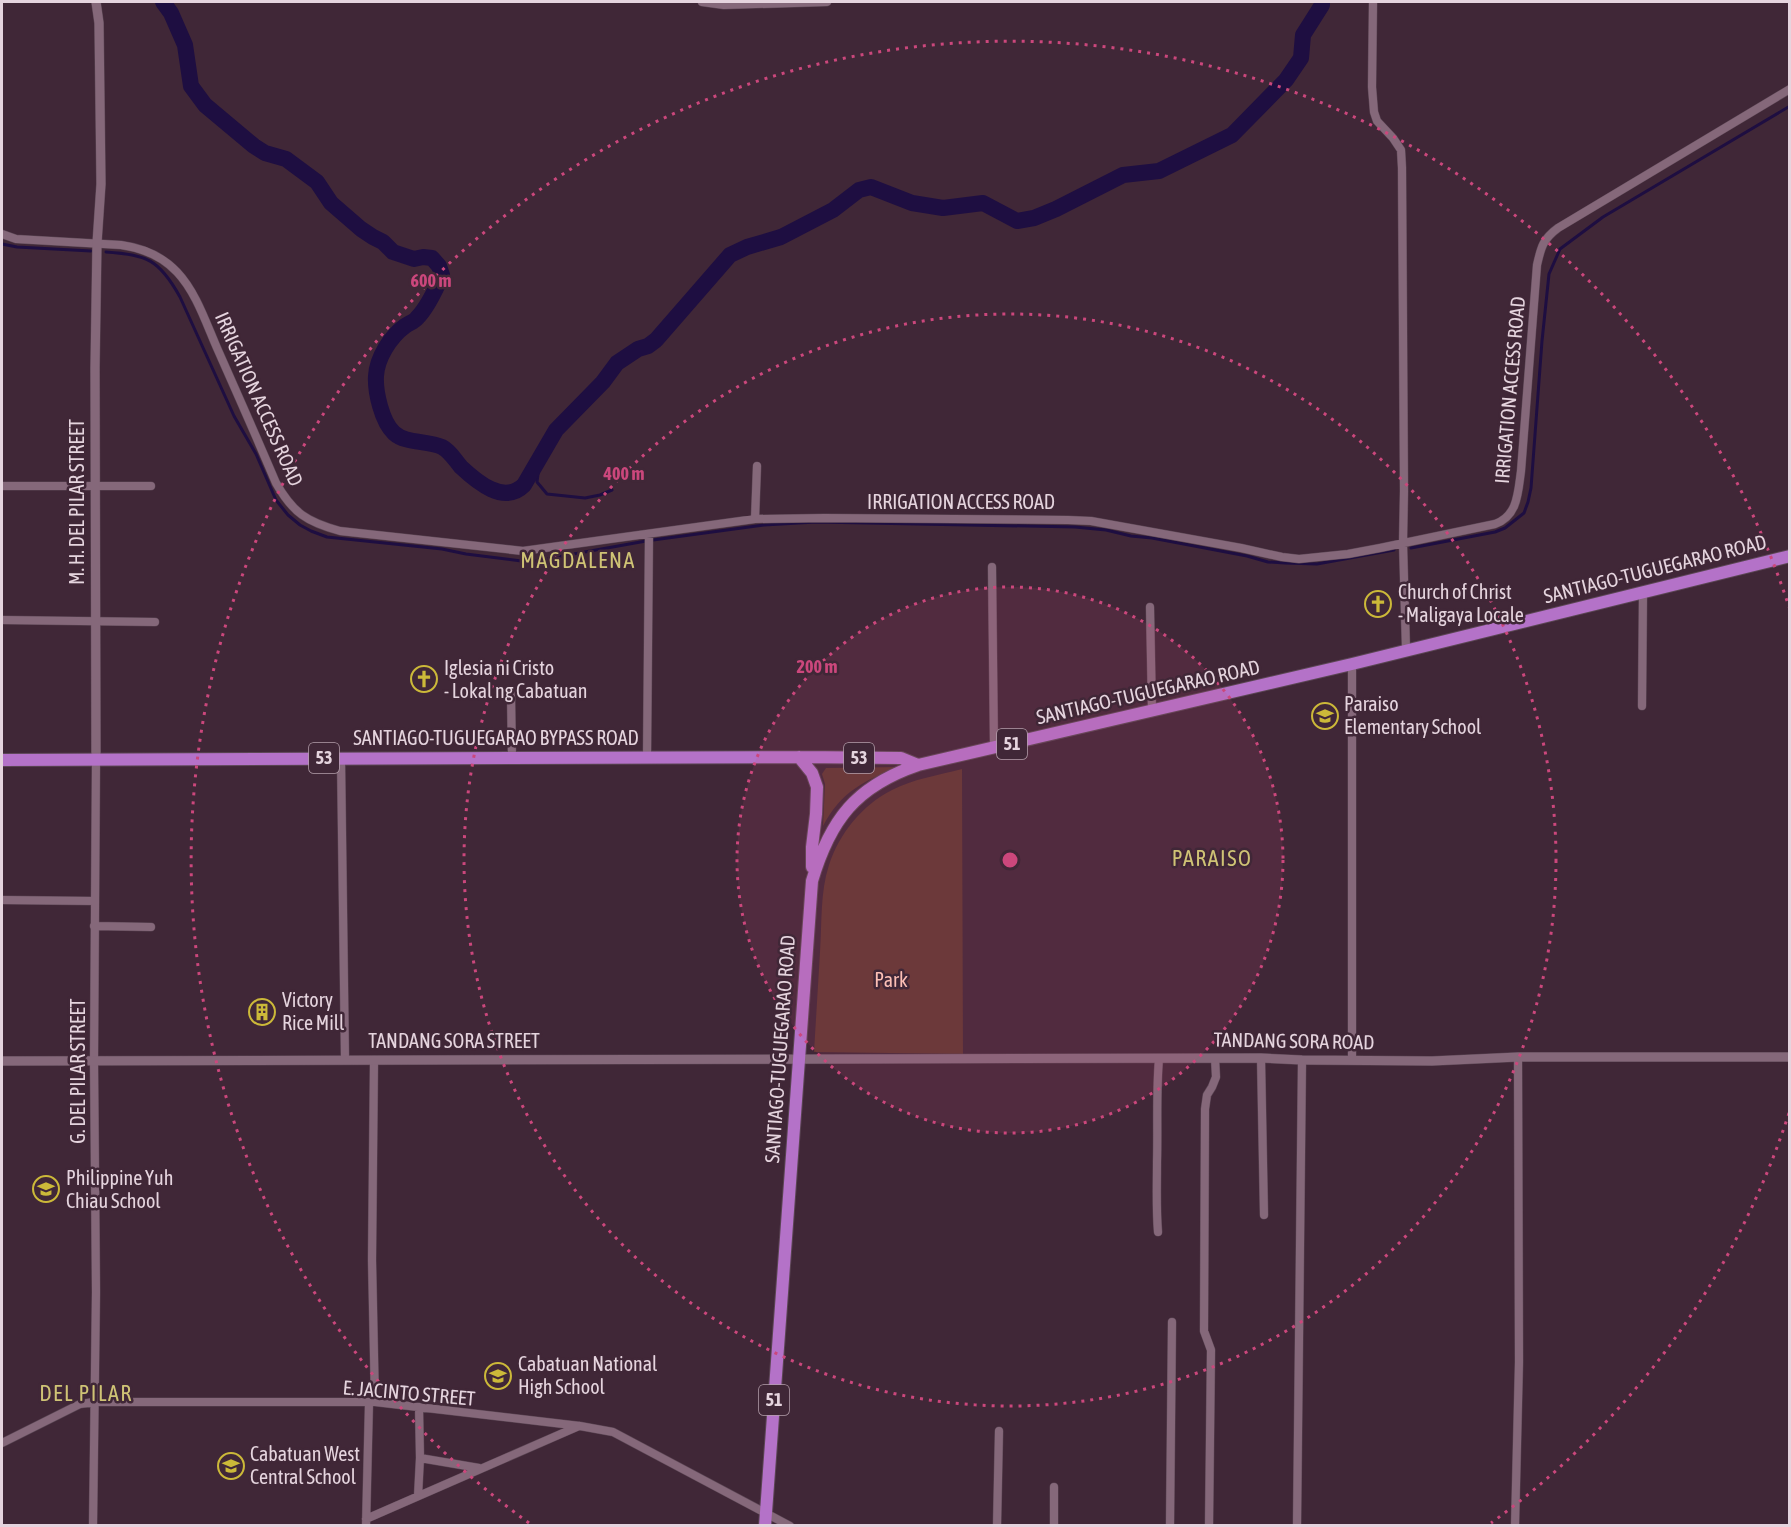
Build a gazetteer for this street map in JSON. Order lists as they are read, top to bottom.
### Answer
{
  "streets": {
    "highway": [
      "SANTIAGO-TUGUEGARAO ROAD",
      "SANTIAGO-TUGUEGARAO BYPASS ROAD",
      "51",
      "53"
    ],
    "street": [
      "IRRIGATION ACCESS ROAD",
      "M. H. DEL PILAR STREET",
      "TANDANG SORA STREET",
      "TANDANG SORA ROAD",
      "G. DEL PILAR STREET",
      "E. JACINTO STREET"
    ]
  },
  "crossings": [
    ["IRRIGATION ACCESS ROAD", "M. H. DEL PILAR STREET"],
    ["M. H. DEL PILAR STREET", "SANTIAGO-TUGUEGARAO BYPASS ROAD"],
    ["M. H. DEL PILAR STREET", "G. DEL PILAR STREET"],
    ["SANTIAGO-TUGUEGARAO ROAD", "SANTIAGO-TUGUEGARAO BYPASS ROAD"],
    ["SANTIAGO-TUGUEGARAO ROAD", "TANDANG SORA STREET"],
    ["SANTIAGO-TUGUEGARAO ROAD", "TANDANG SORA ROAD"],
    ["SANTIAGO-TUGUEGARAO ROAD", "E. JACINTO STREET"],
    ["SANTIAGO-TUGUEGARAO BYPASS ROAD", "G. DEL PILAR STREET"],
    ["TANDANG SORA STREET", "TANDANG SORA ROAD"],
    ["TANDANG SORA STREET", "G. DEL PILAR STREET"],
    ["G. DEL PILAR STREET", "E. JACINTO STREET"]
  ],
  "districts": ["MAGDALENA", "PARAISO", "DEL PILAR"],
  "parks": ["Park"],
  "places": {
    "church": ["Church of Christ - Maligaya Locale", "Iglesia ni Cristo - Lokal ng Cabatuan"],
    "school or university": [
      "Paraiso Elementary School",
      "Philippine Yuh Chiau School",
      "Cabatuan National High School",
      "Cabatuan West Central School"
    ],
    "building": ["Victory Rice Mill"]
  },
  "rings": ["600 m", "400 m", "200 m"]
}
